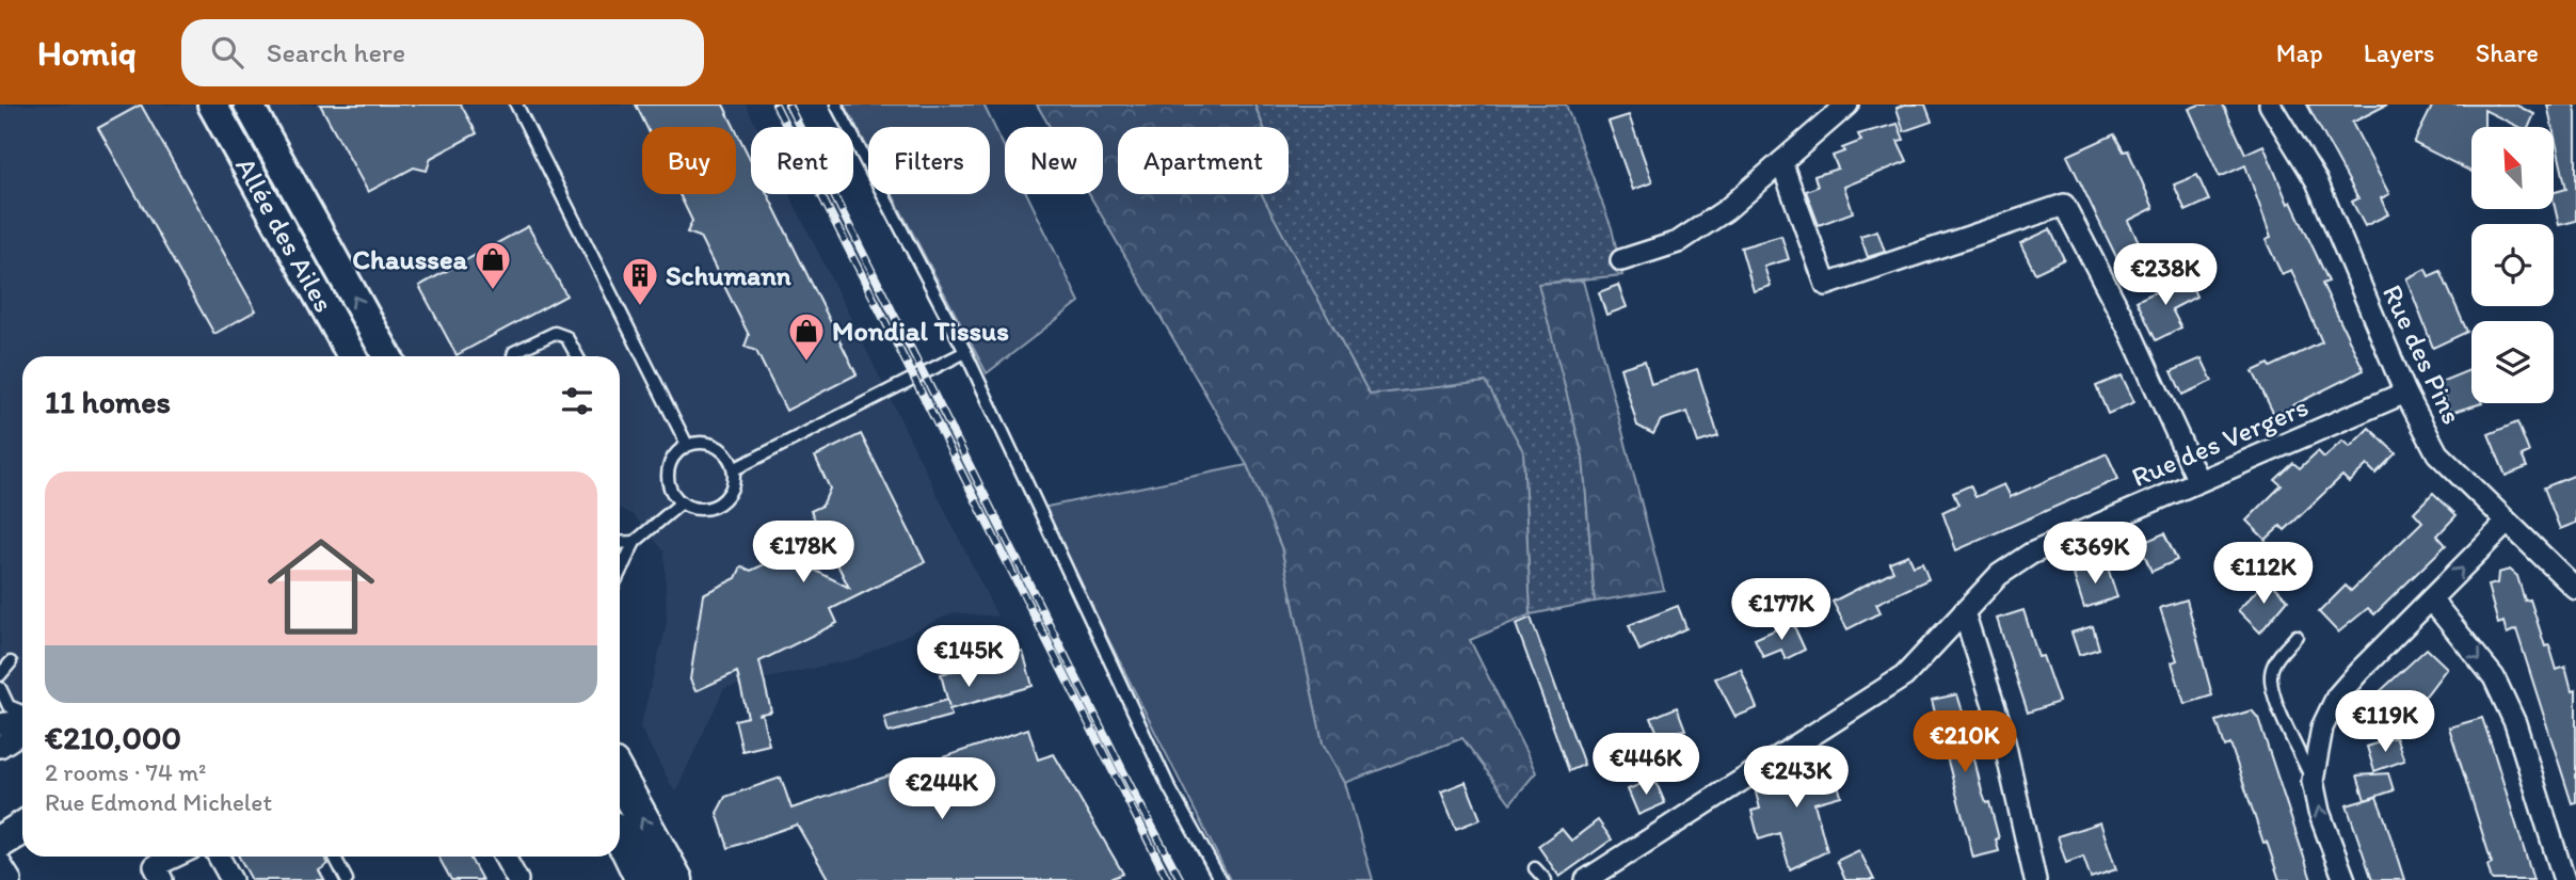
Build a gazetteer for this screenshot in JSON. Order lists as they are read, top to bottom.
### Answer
{
  "streets": {
    "main road": ["Allée des Ailes"],
    "street": ["Rue des Pins", "Rue des Vergers"]
  },
  "crossings": [
    ["Rue des Pins", "Rue des Vergers"]
  ],
  "places": {
    "shop": ["Chaussea", "Mondial Tissus"],
    "building": ["Schumann"]
  },
  "north": "top left",
  "page": {
    "header": "Homiq",
    "search": "Search here",
    "nav": ["Map", "Layers", "Share"],
    "chip": [
      "Buy",
      "Rent",
      "Filters",
      "New",
      "Apartment"
    ],
    "price": [
      "€238K",
      "€178K",
      "€369K",
      "€112K",
      "€177K",
      "€145K",
      "€119K",
      "€210K",
      "€446K",
      "€243K",
      "€244K"
    ],
    "heading": "11 homes",
    "list": [
      {
        "name": "€210,000",
        "note": "2 rooms · 74 m² · Rue Edmond Michelet"
      }
    ]
  }
}
